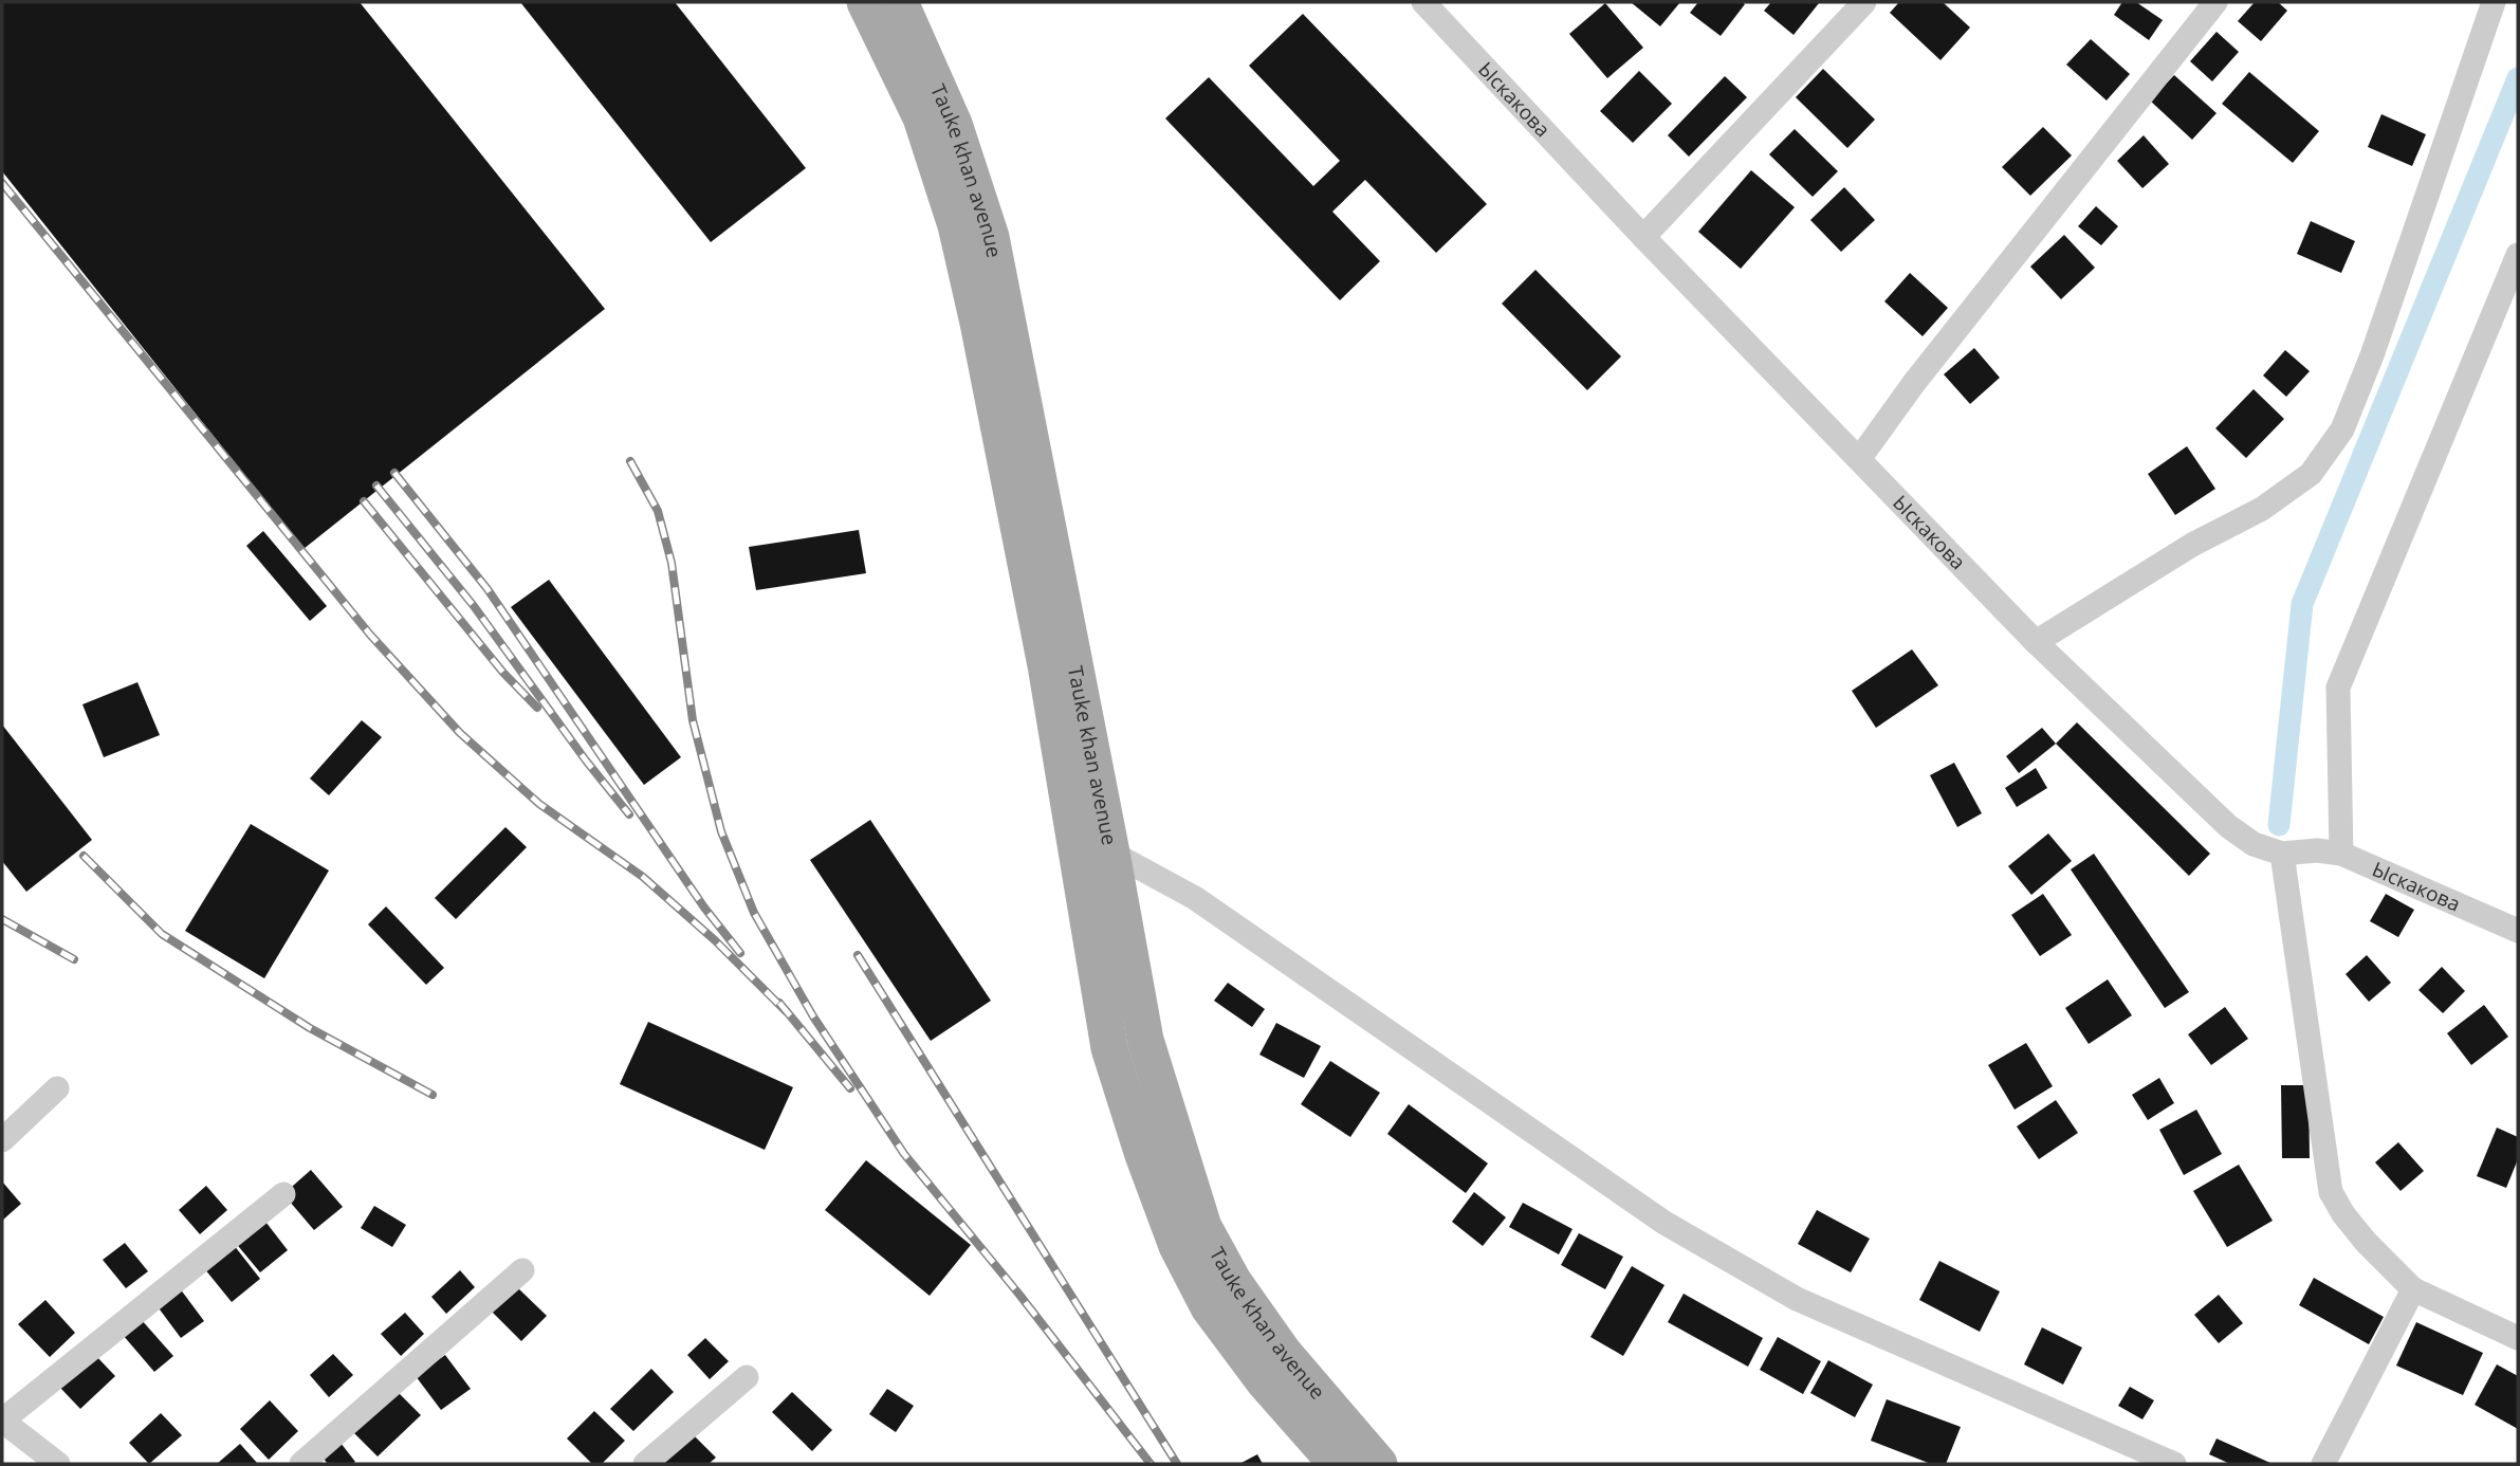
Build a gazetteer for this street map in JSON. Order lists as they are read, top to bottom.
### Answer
{
  "streets": {
    "main road": ["Tauke khan avenue"],
    "street": ["Ыскакова"]
  }
}
